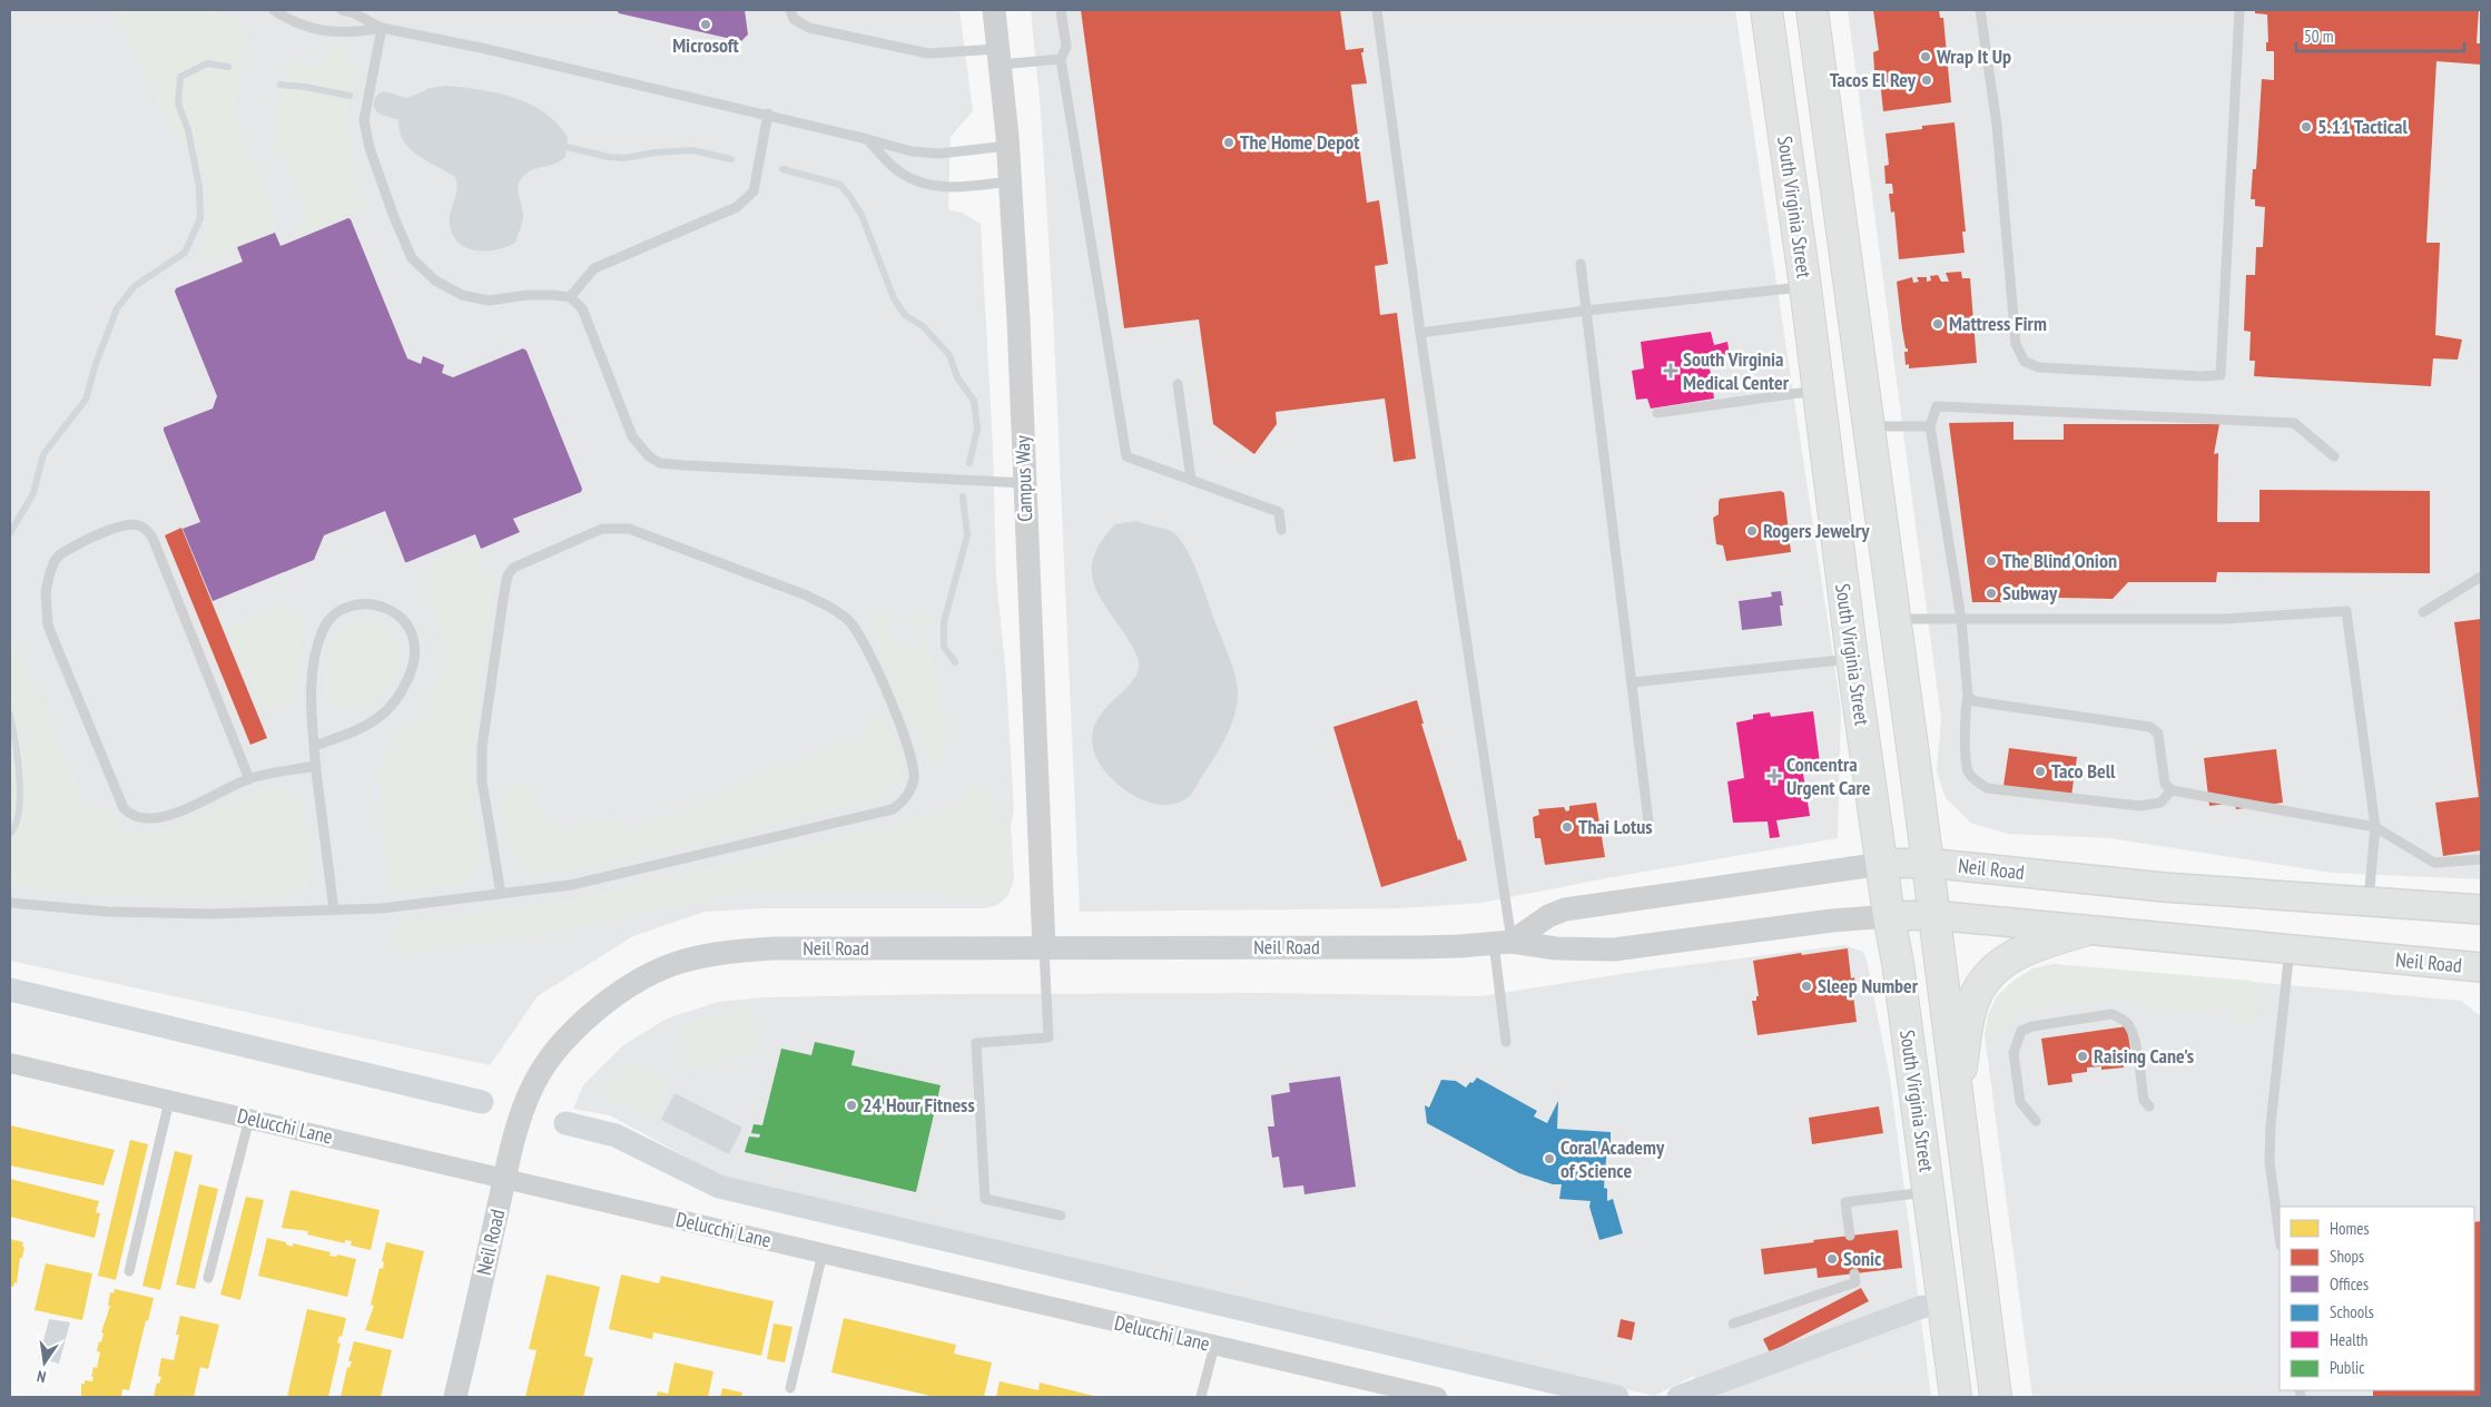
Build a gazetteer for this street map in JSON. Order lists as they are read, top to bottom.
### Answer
{
  "streets": {
    "main road": ["South Virginia Street", "Neil Road"],
    "street": ["Campus Way", "Delucchi Lane"]
  },
  "crossings": [
    ["South Virginia Street", "Neil Road"],
    ["Campus Way", "Neil Road"],
    ["Neil Road", "Delucchi Lane"]
  ],
  "places": {
    "other": [
      "Microsoft",
      "Wrap It Up",
      "Tacos El Rey",
      "5.11 Tactical",
      "The Home Depot",
      "Mattress Firm",
      "Rogers Jewelry",
      "The Blind Onion",
      "Subway",
      "Taco Bell",
      "Thai Lotus",
      "Sleep Number",
      "Raising Cane's",
      "24 Hour Fitness",
      "Coral Academy of Science",
      "Sonic"
    ],
    "health": ["South Virginia Medical Center", "Concentra Urgent Care"]
  },
  "legend": [
    "Homes",
    "Shops",
    "Offices",
    "Schools",
    "Health",
    "Public"
  ],
  "scale_bar": "50 m",
  "north": "bottom"
}
